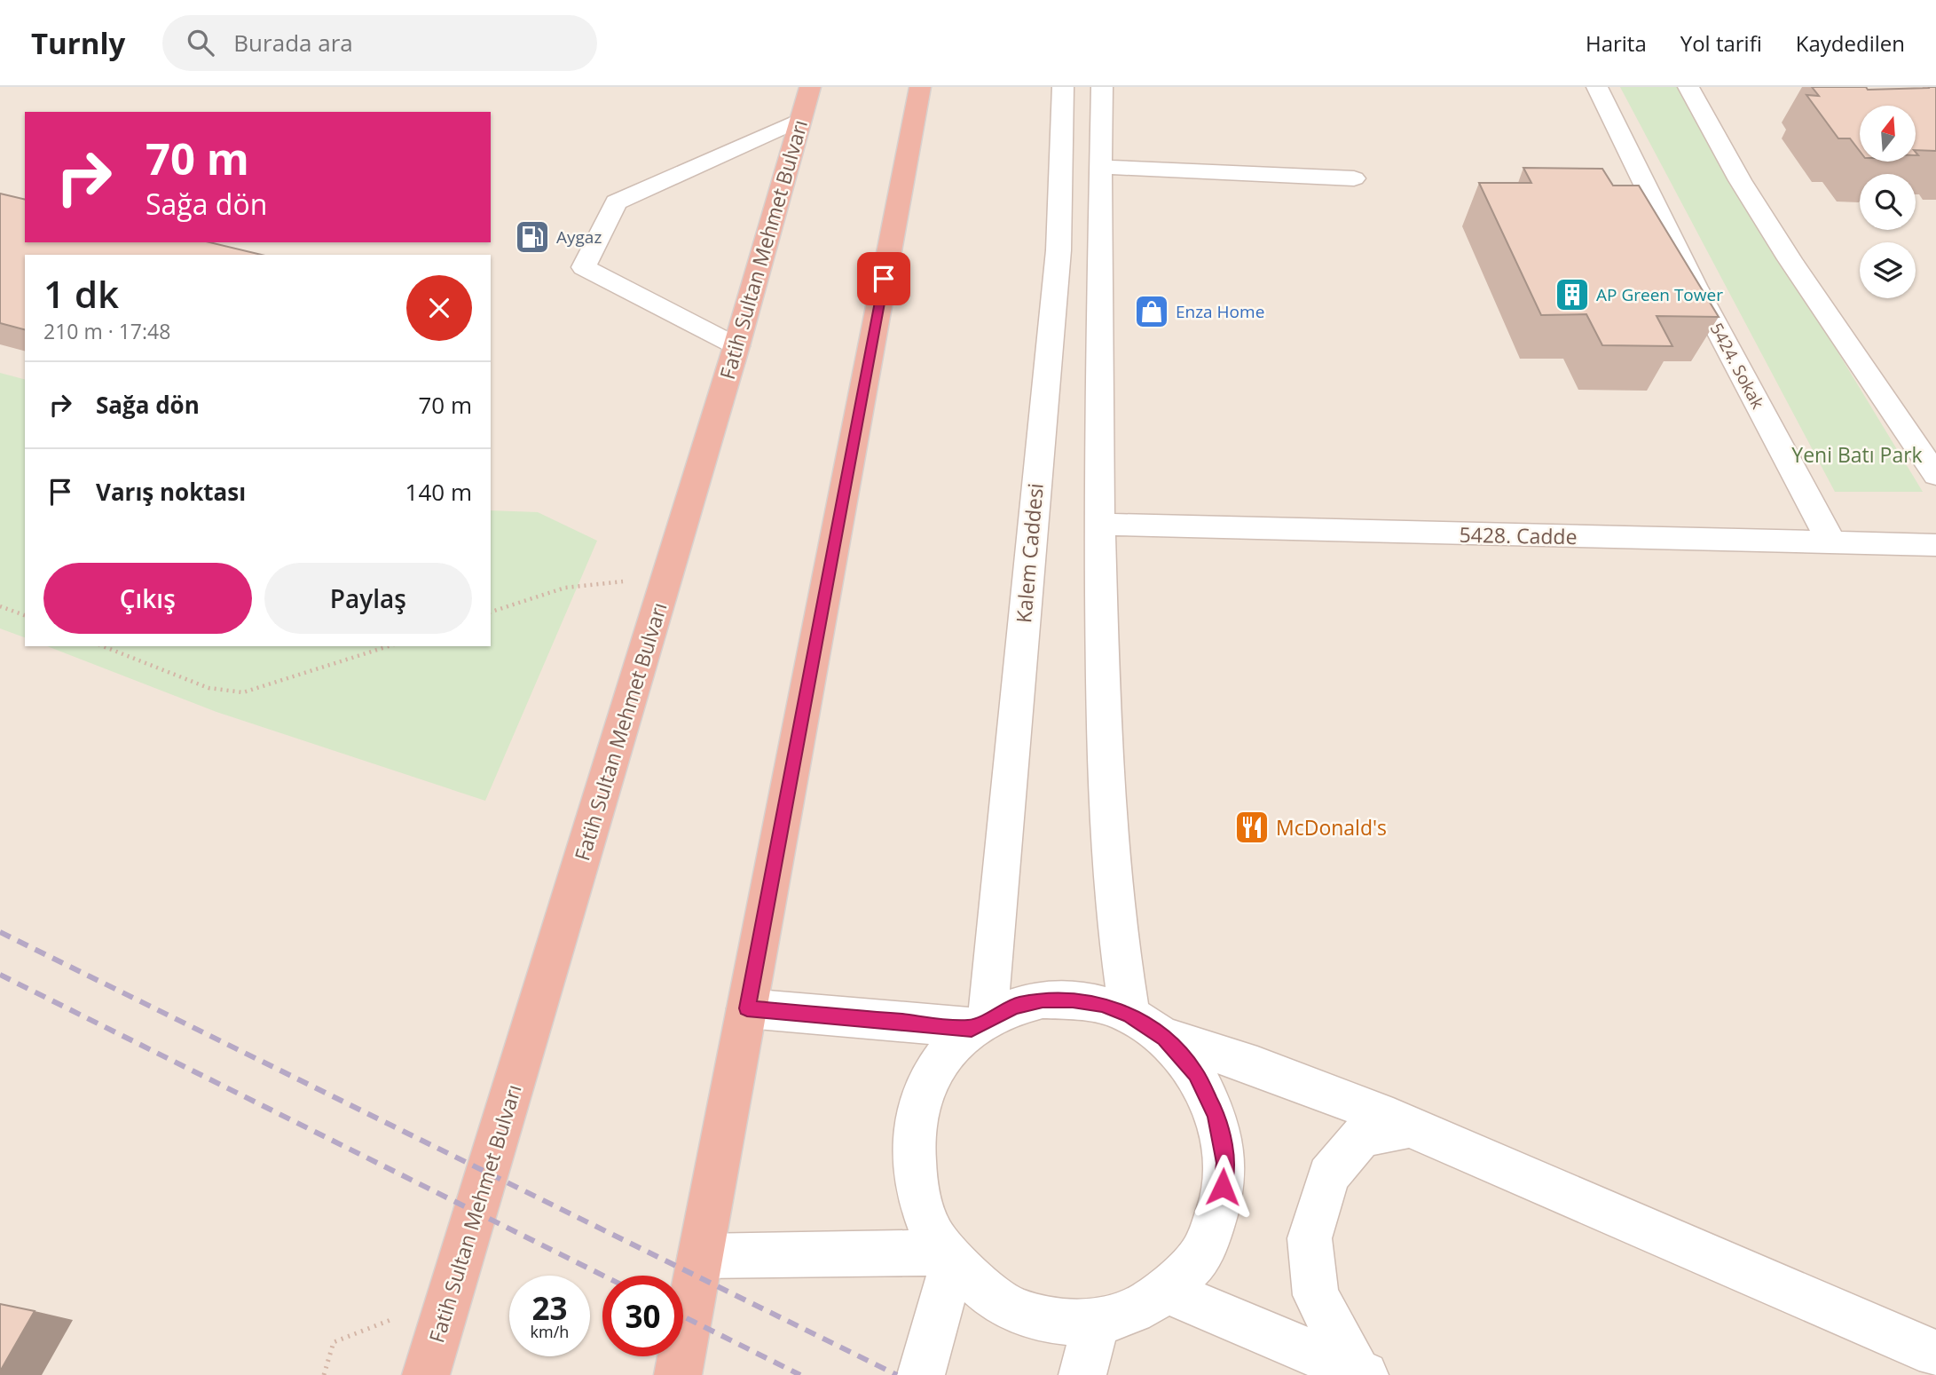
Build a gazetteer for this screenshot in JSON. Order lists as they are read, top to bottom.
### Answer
{
  "streets": {
    "highway": ["Fatih Sultan Mehmet Bulvarı"],
    "street": ["5424. Sokak", "5428. Cadde", "Kalem Caddesi"]
  },
  "crossings": [
    ["5424. Sokak", "5428. Cadde"]
  ],
  "parks": ["Yeni Batı Park"],
  "places": {
    "fuel station": ["Aygaz"],
    "building": ["AP Green Tower"],
    "shop": ["Enza Home"],
    "restaurant": ["McDonald's"]
  },
  "north": "top",
  "page": {
    "header": "Turnly",
    "search": "Burada ara",
    "nav": ["Harita", "Yol tarifi", "Kaydedilen"],
    "turn": ["70 m", "Sağa dön"],
    "heading": ["1 dk", "210 m · 17:48"],
    "list": [
      {
        "name": "Sağa dön",
        "value": "70 m"
      },
      {
        "name": "Varış noktası",
        "value": "140 m"
      }
    ],
    "buttons": ["Çıkış", "Paylaş"],
    "speed": "23 km/h",
    "limit": "30"
  }
}
